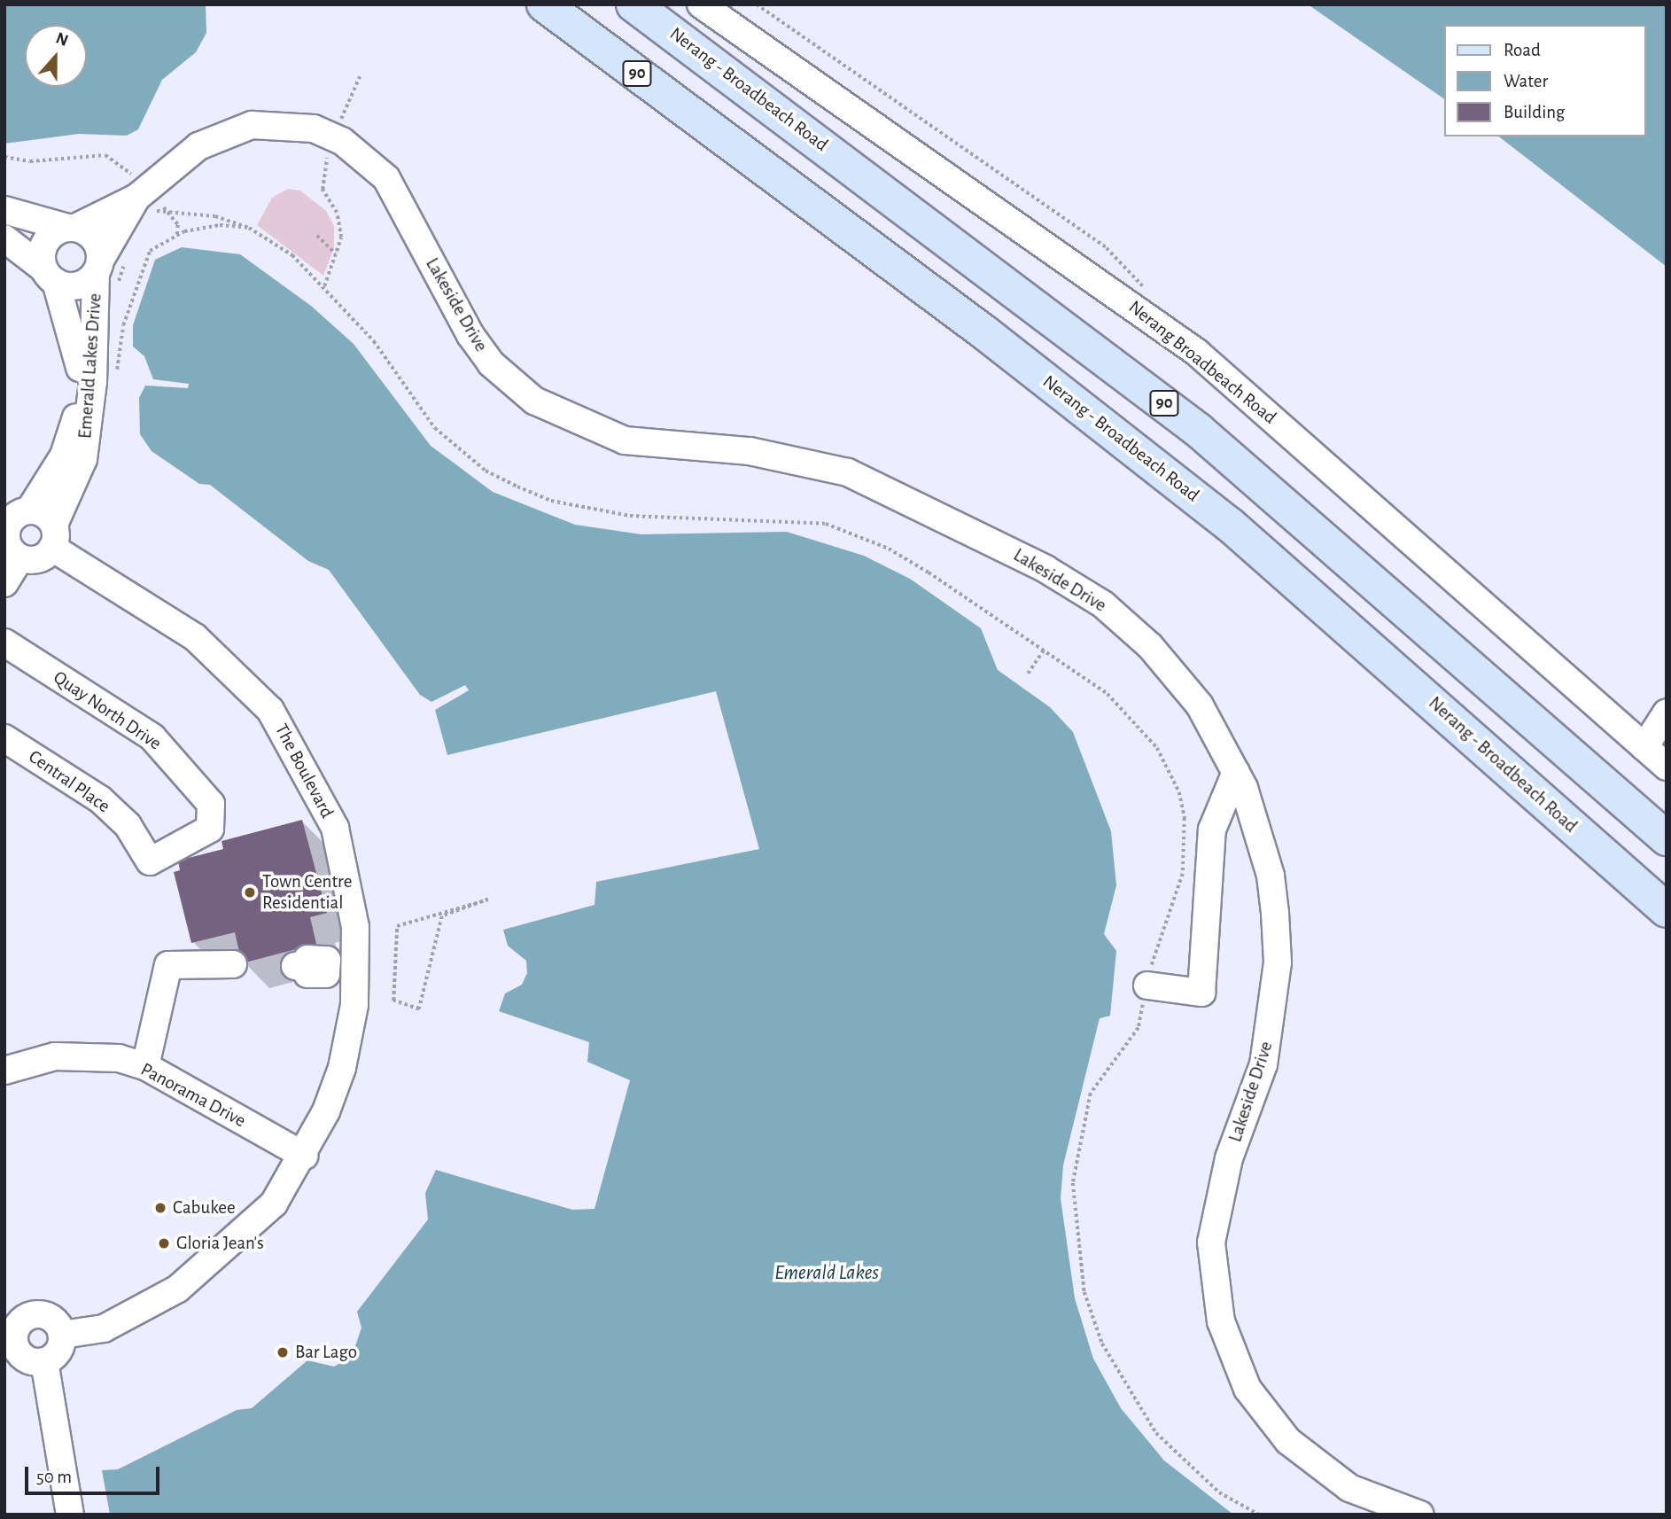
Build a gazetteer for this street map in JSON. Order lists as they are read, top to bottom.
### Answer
{
  "streets": {
    "main road": ["90", "Nerang - Broadbeach Road"],
    "street": [
      "Lakeside Drive",
      "Nerang Broadbeach Road",
      "Emerald Lakes Drive",
      "Quay North Drive",
      "The Boulevard",
      "Central Place",
      "Panorama Drive"
    ]
  },
  "crossings": [
    ["Lakeside Drive", "Emerald Lakes Drive"],
    ["Emerald Lakes Drive", "The Boulevard"],
    ["Quay North Drive", "Central Place"],
    ["The Boulevard", "Panorama Drive"]
  ],
  "water": ["Emerald Lakes"],
  "places": [
    "Town Centre Residential",
    "Cabukee",
    "Gloria Jean's",
    "Bar Lago"
  ],
  "legend": ["Road", "Water", "Building"],
  "scale_bar": "50 m",
  "north": "top"
}
